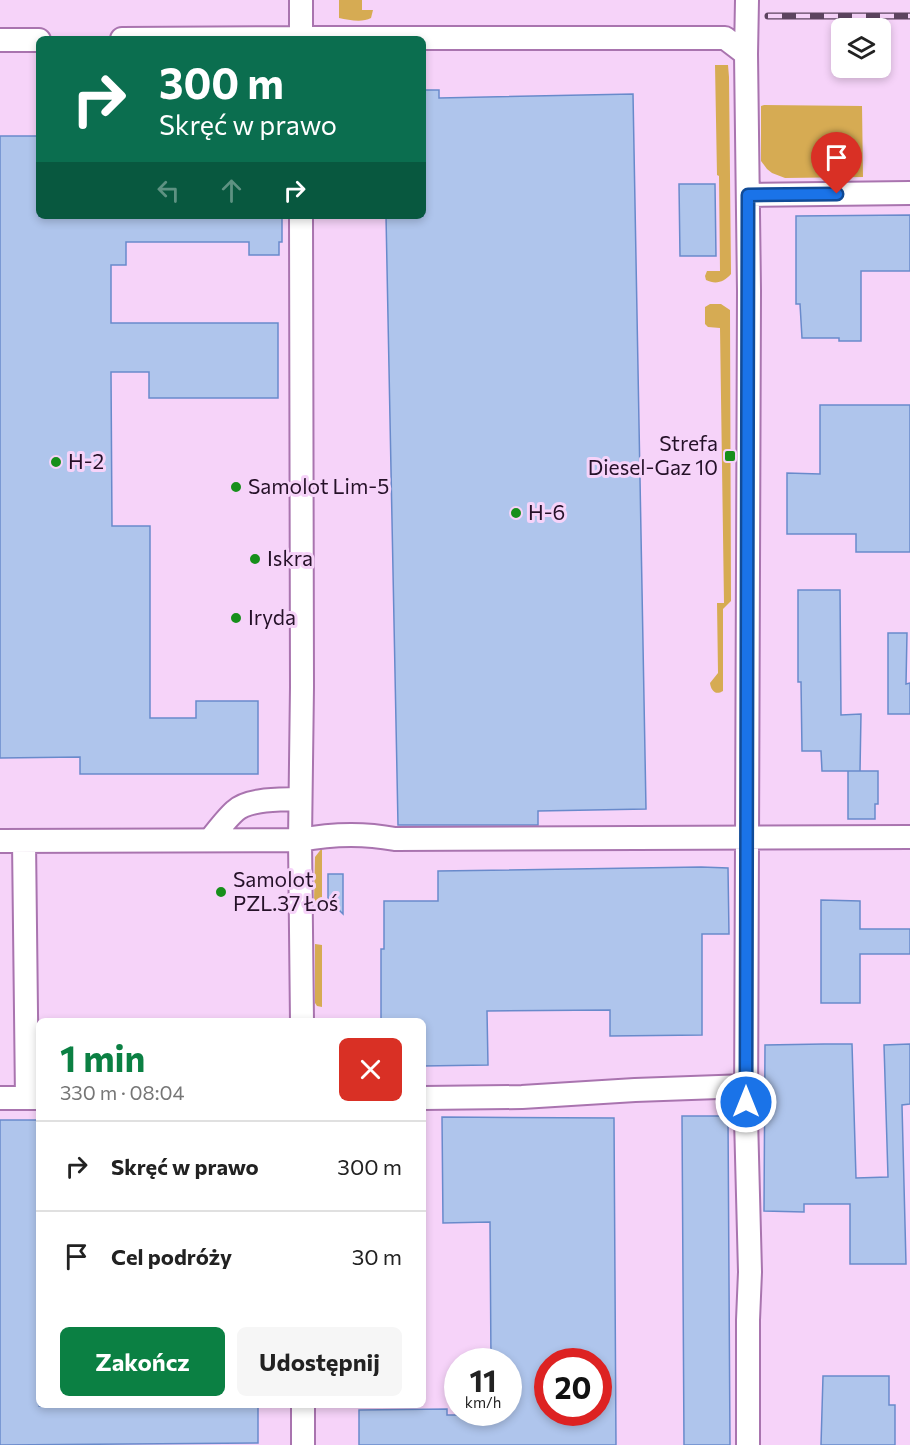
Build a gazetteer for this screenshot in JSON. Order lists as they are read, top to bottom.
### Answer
{
  "places": {
    "transit": ["Strefa Diesel-Gaz 10"],
    "other": [
      "H-2",
      "Samolot Lim-5",
      "H-6",
      "Iskra",
      "Iryda",
      "Samolot PZL.37 Łoś"
    ]
  },
  "page": {
    "turn": ["300 m", "Skręć w prawo"],
    "heading": ["1 min", "330 m · 08:04"],
    "list": [
      {
        "name": "Skręć w prawo",
        "value": "300 m"
      },
      {
        "name": "Cel podróży",
        "value": "30 m"
      }
    ],
    "buttons": ["Zakończ", "Udostępnij"],
    "speed": "11 km/h",
    "limit": "20"
  }
}
